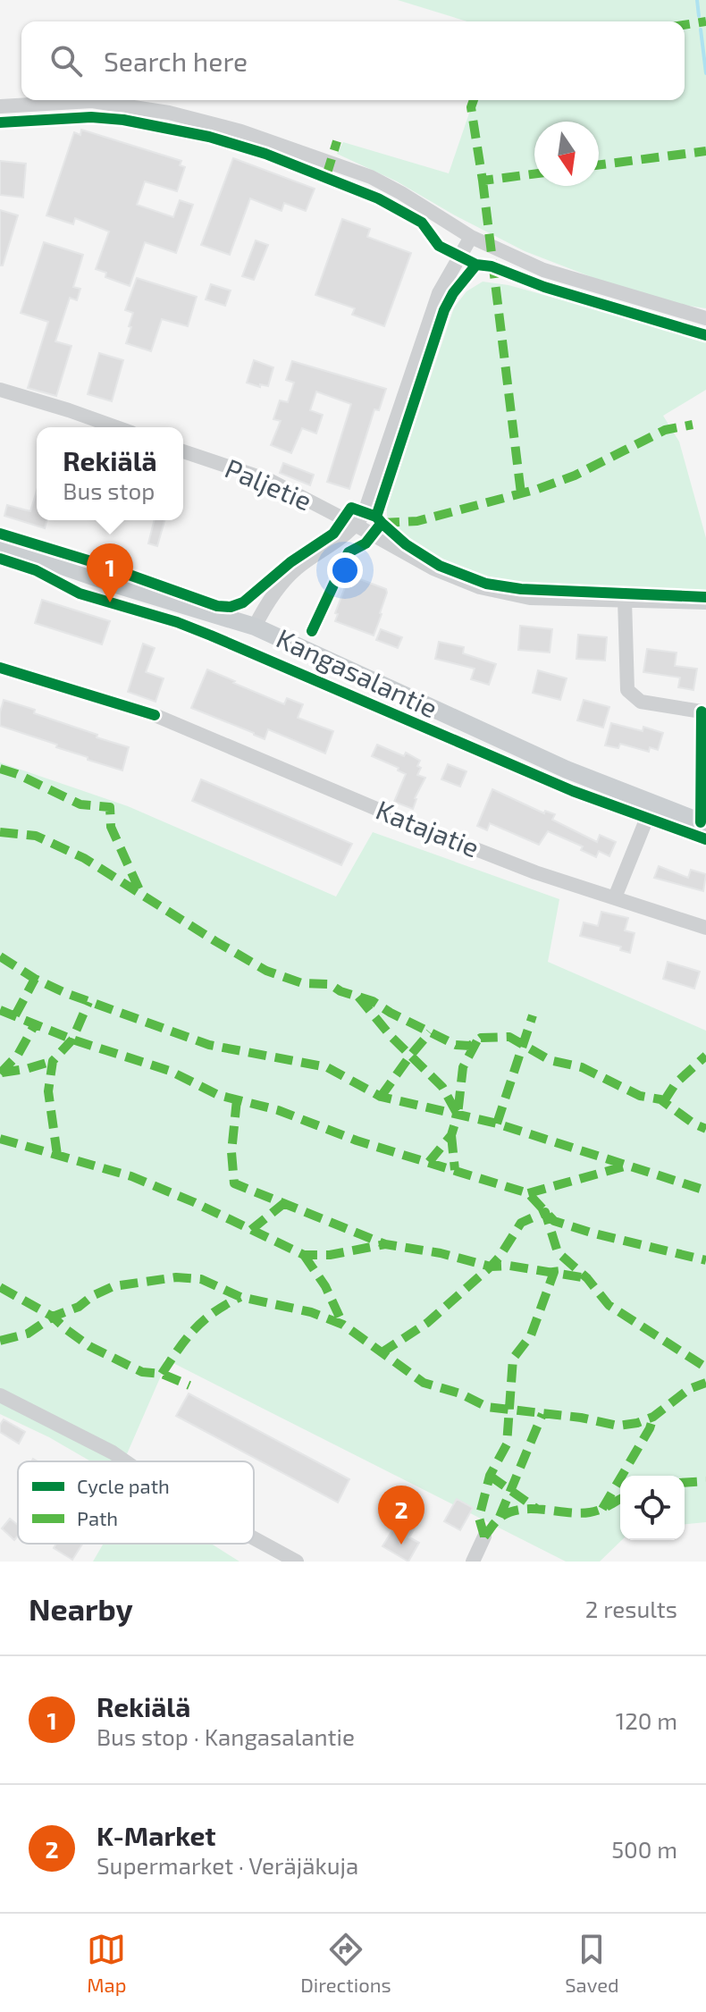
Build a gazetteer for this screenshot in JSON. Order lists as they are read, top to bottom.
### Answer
{
  "streets": {
    "main road": ["Kangasalantie"],
    "street": ["Paljetie", "Katajatie"]
  },
  "legend": ["Cycle path", "Path"],
  "north": "bottom",
  "page": {
    "search": "Search here",
    "popup": ["Rekiälä", "Bus stop"],
    "pins": ["1", "2"],
    "heading": ["Nearby", "2 results"],
    "list": [
      {
        "mark": "1",
        "name": "Rekiälä",
        "note": "Bus stop · Kangasalantie",
        "value": "120 m"
      },
      {
        "mark": "2",
        "name": "K-Market",
        "note": "Supermarket · Veräjäkuja",
        "value": "500 m"
      }
    ],
    "nav": ["Map", "Directions", "Saved"]
  }
}
